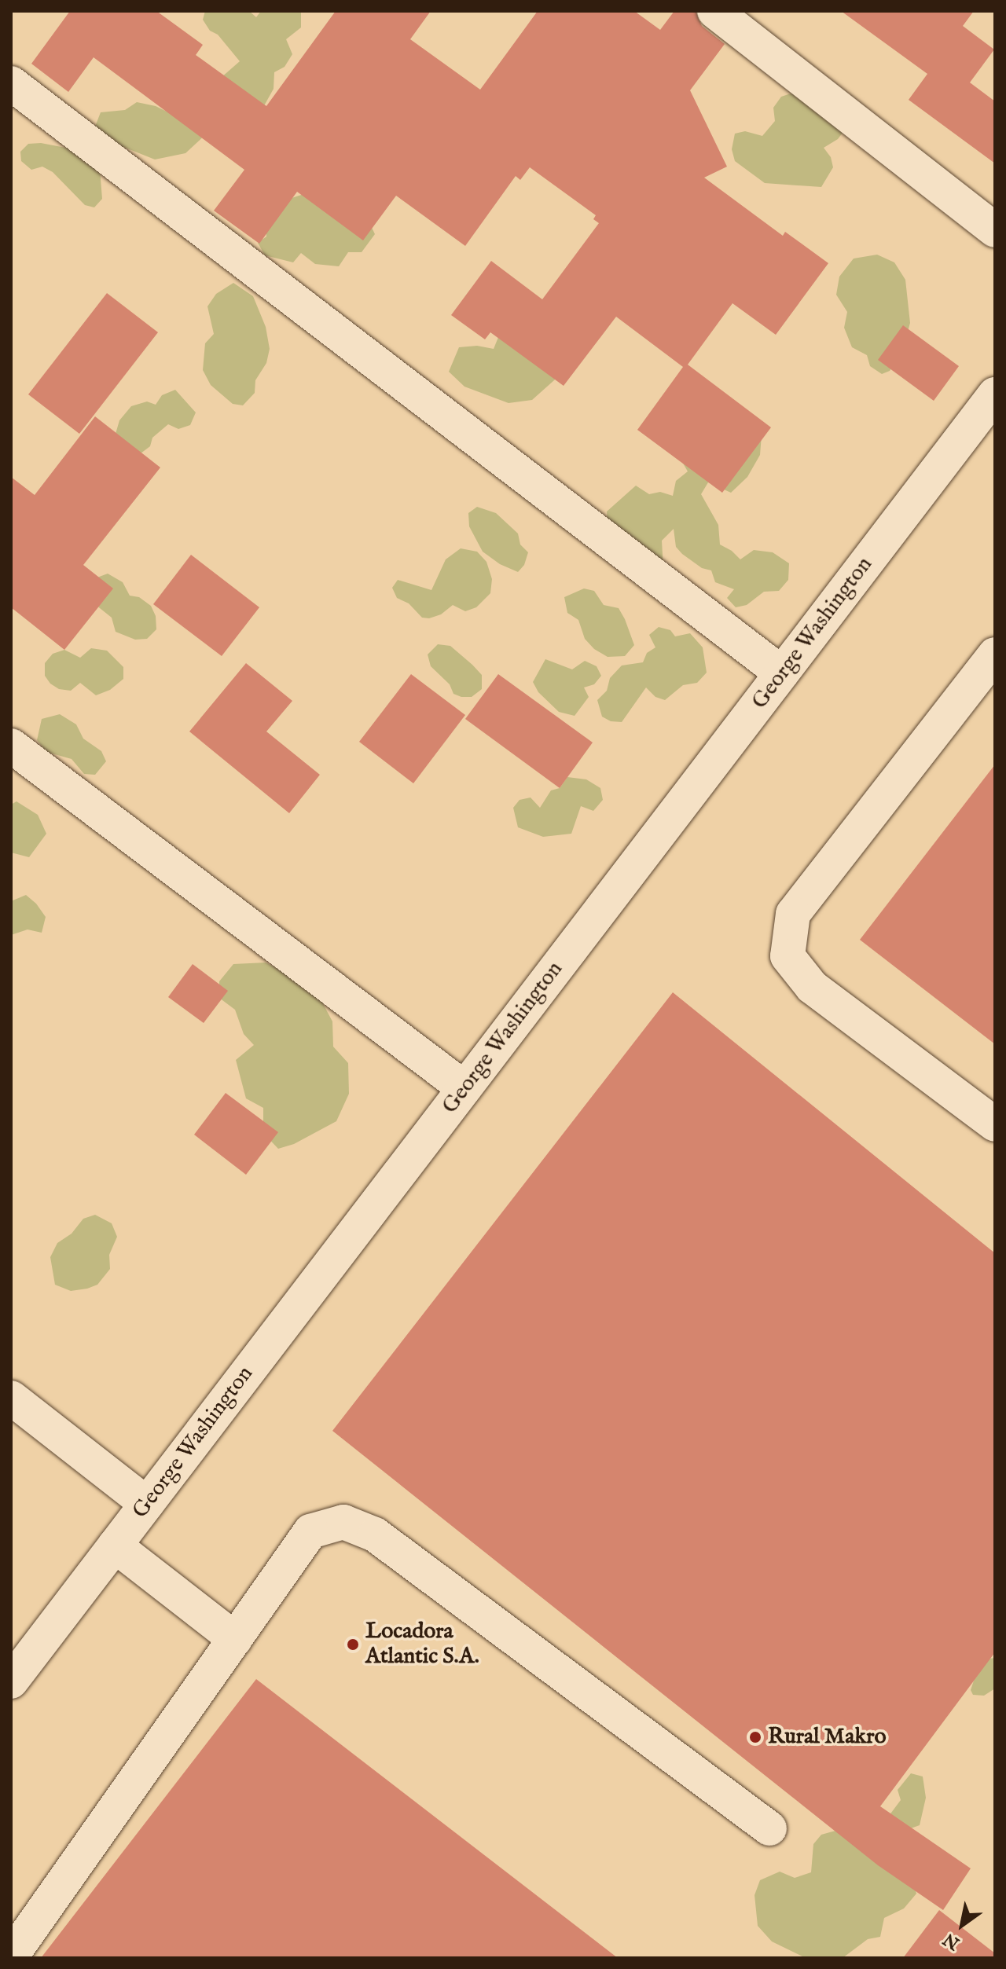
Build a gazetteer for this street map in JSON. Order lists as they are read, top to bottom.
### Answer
{
  "streets": {
    "street": ["George Washington"]
  },
  "places": ["Locadora Atlantic S.A.", "Rural Makro"],
  "north": "bottom left"
}
